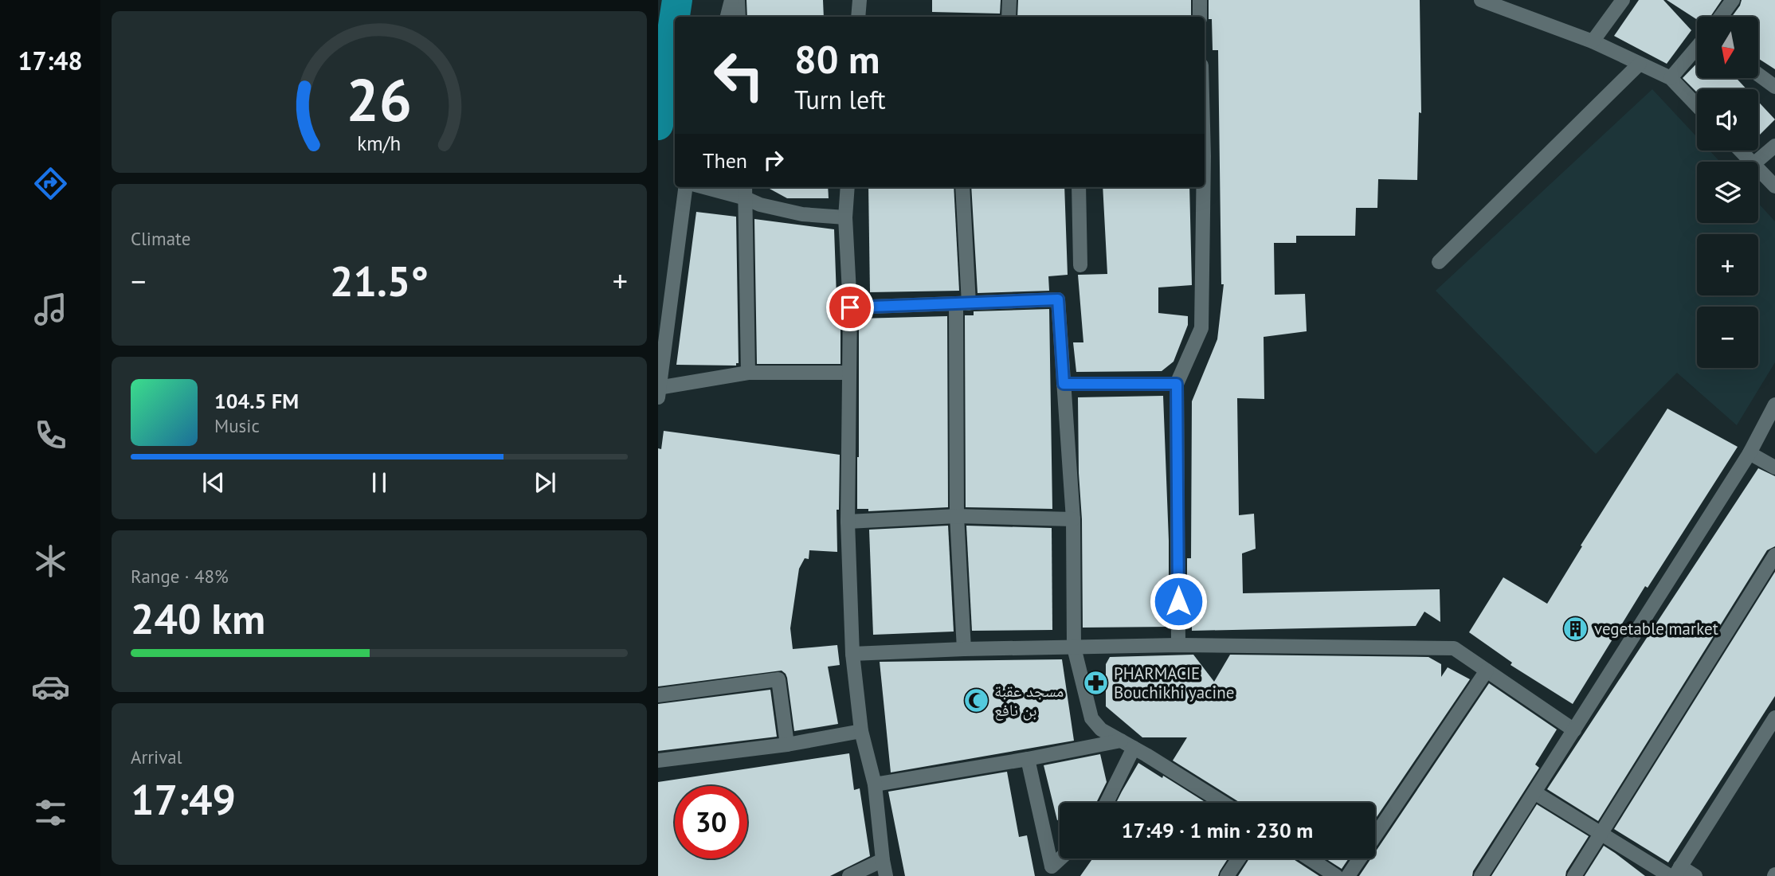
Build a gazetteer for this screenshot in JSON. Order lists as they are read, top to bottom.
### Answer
{
  "places": {
    "building": ["vegetable market"],
    "pharmacy": ["PHARMACIE Bouchikhi yacine"],
    "mosque": ["مسجد عقبة بن نافع"]
  },
  "north": "bottom",
  "page": {
    "tabs": "17:48",
    "map_buttons": ["+", "−"],
    "turn": ["80 m", "Turn left"],
    "then": "Then",
    "tile": [
      "Climate",
      ["Range · 48%", "240 km"],
      ["Arrival", "17:49"]
    ],
    "heat": ["−", "21.5°", "+"],
    "song": ["104.5 FM", "Music"],
    "limit": "30",
    "trip": "17:49 · 1 min · 230 m",
    "gauge": ["26", "km/h"]
  }
}
